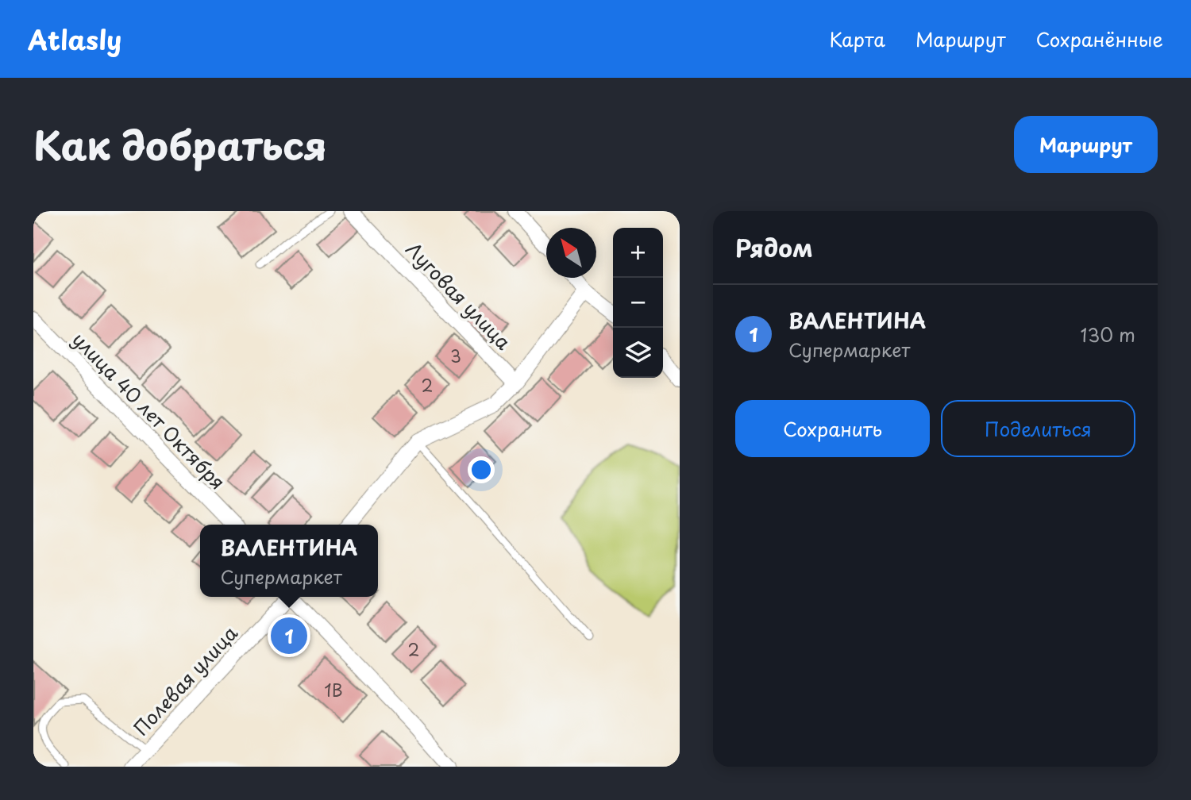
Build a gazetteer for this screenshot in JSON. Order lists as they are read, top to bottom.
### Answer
{
  "streets": {
    "street": ["Луговая улица", "улица 40 лет Октября", "Полевая улица"]
  },
  "house_numbers": [
    "3",
    "2",
    "2",
    "1В"
  ],
  "north": "top left",
  "page": {
    "header": "Atlasly",
    "nav": ["Карта", "Маршрут", "Сохранённые"],
    "title": "Как добраться",
    "buttons": [
      "Маршрут",
      ["Сохранить", "Поделиться"]
    ],
    "heading": "Рядом",
    "map_buttons": ["+", "−"],
    "list": [
      {
        "mark": "1",
        "name": "ВАЛЕНТИНА",
        "note": "Супермаркет",
        "value": "130 m"
      }
    ],
    "popup": ["ВАЛЕНТИНА", "Супермаркет"],
    "pins": "1"
  }
}
